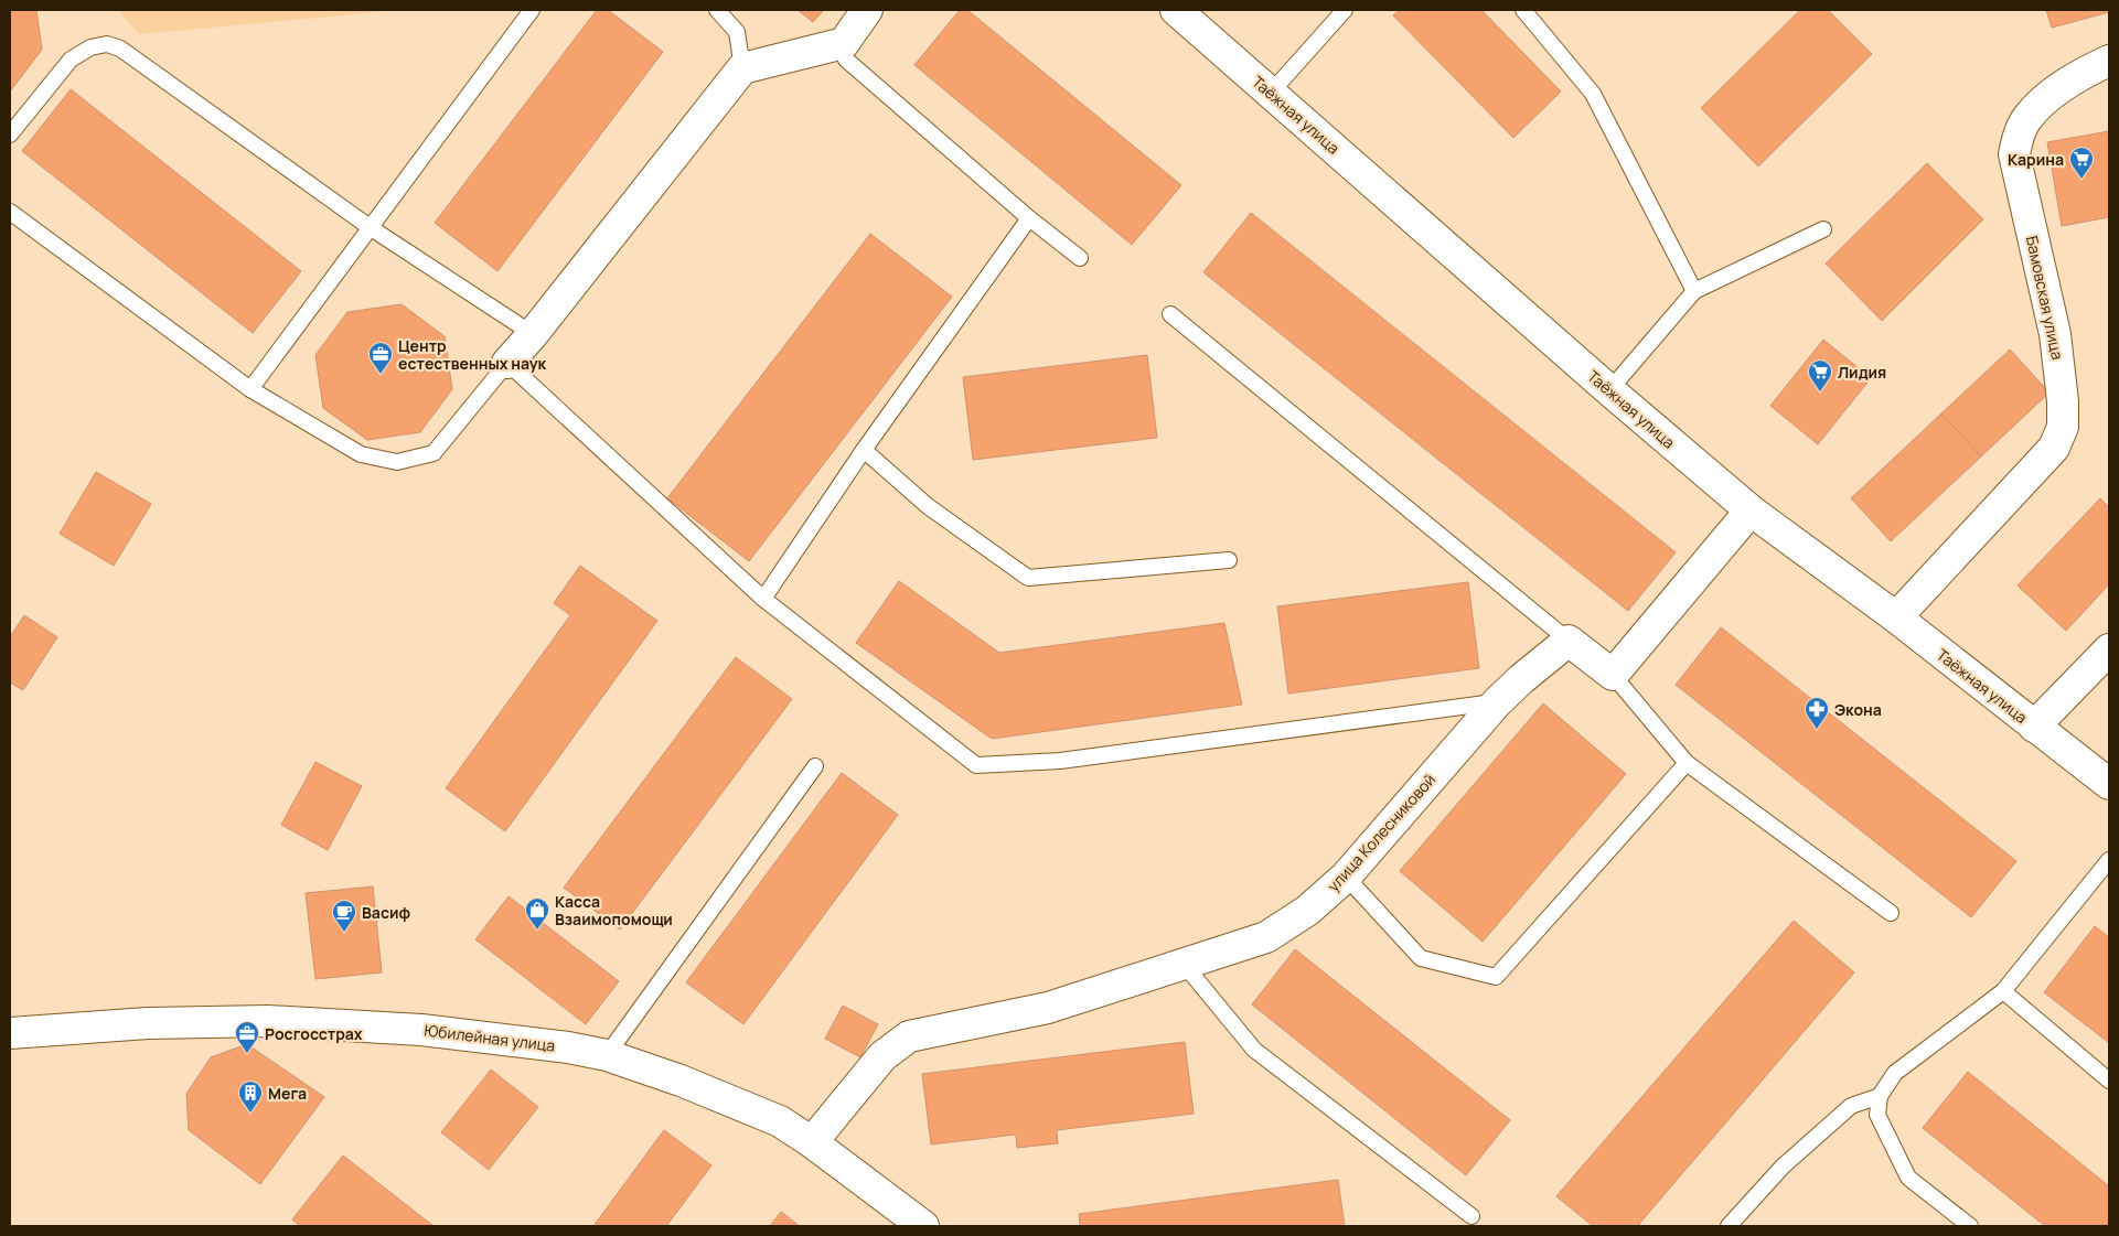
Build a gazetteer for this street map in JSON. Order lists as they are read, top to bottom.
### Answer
{
  "streets": {
    "street": [
      "Таёжная улица",
      "Бамовская улица",
      "улица Колесниковой",
      "Юбилейная улица"
    ]
  },
  "crossings": [
    ["Таёжная улица", "Бамовская улица"],
    ["улица Колесниковой", "Юбилейная улица"]
  ],
  "places": {
    "supermarket": ["Карина", "Лидия"],
    "office": ["Центр естественных наук", "Росгосстрах"],
    "pharmacy": ["Экона"],
    "shop": ["Касса Взаимопомощи"],
    "cafe": ["Васиф"],
    "building": ["Мега"]
  }
}
